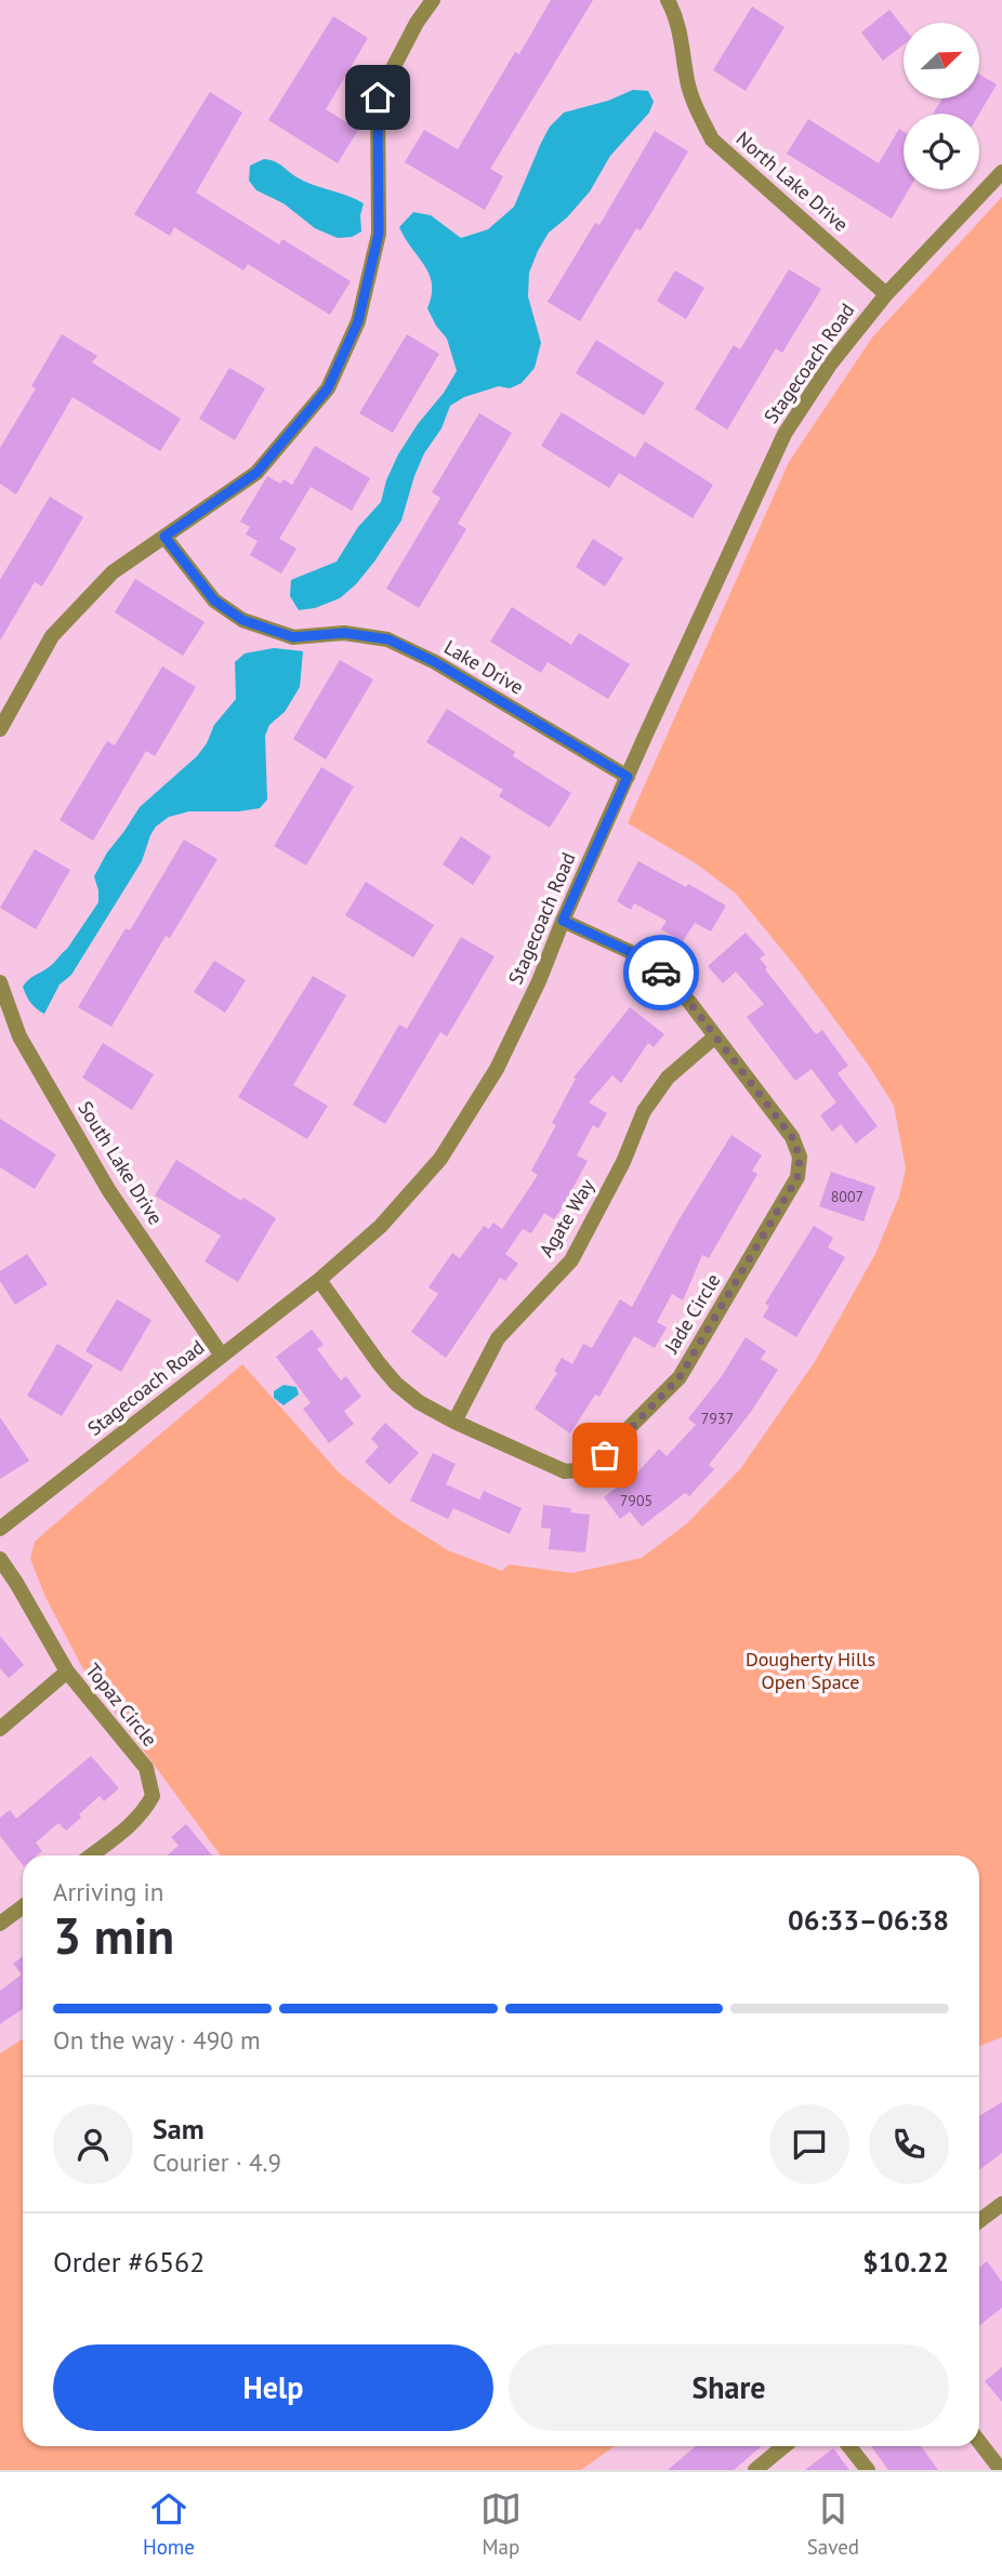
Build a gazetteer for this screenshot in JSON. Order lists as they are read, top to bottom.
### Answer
{
  "streets": {
    "street": [
      "North Lake Drive",
      "Stagecoach Road",
      "Lake Drive",
      "South Lake Drive",
      "Agate Way",
      "Jade Circle",
      "Topaz Circle"
    ]
  },
  "crossings": [
    ["North Lake Drive", "Stagecoach Road"],
    ["Stagecoach Road", "Lake Drive"],
    ["Stagecoach Road", "South Lake Drive"],
    ["Stagecoach Road", "Jade Circle"],
    ["Agate Way", "Jade Circle"]
  ],
  "parks": ["Dougherty Hills Open Space"],
  "house_numbers": ["8007", "7937", "7905"],
  "north": "top right",
  "page": {
    "heading": ["3 min", "Arriving in", "06:33–06:38"],
    "panel": [
      "Sam",
      "Courier · 4.9",
      "Order #6562",
      "$10.22"
    ],
    "bar": "On the way · 490 m",
    "buttons": ["Help", "Share"],
    "tabs": ["Home", "Map", "Saved"]
  }
}
